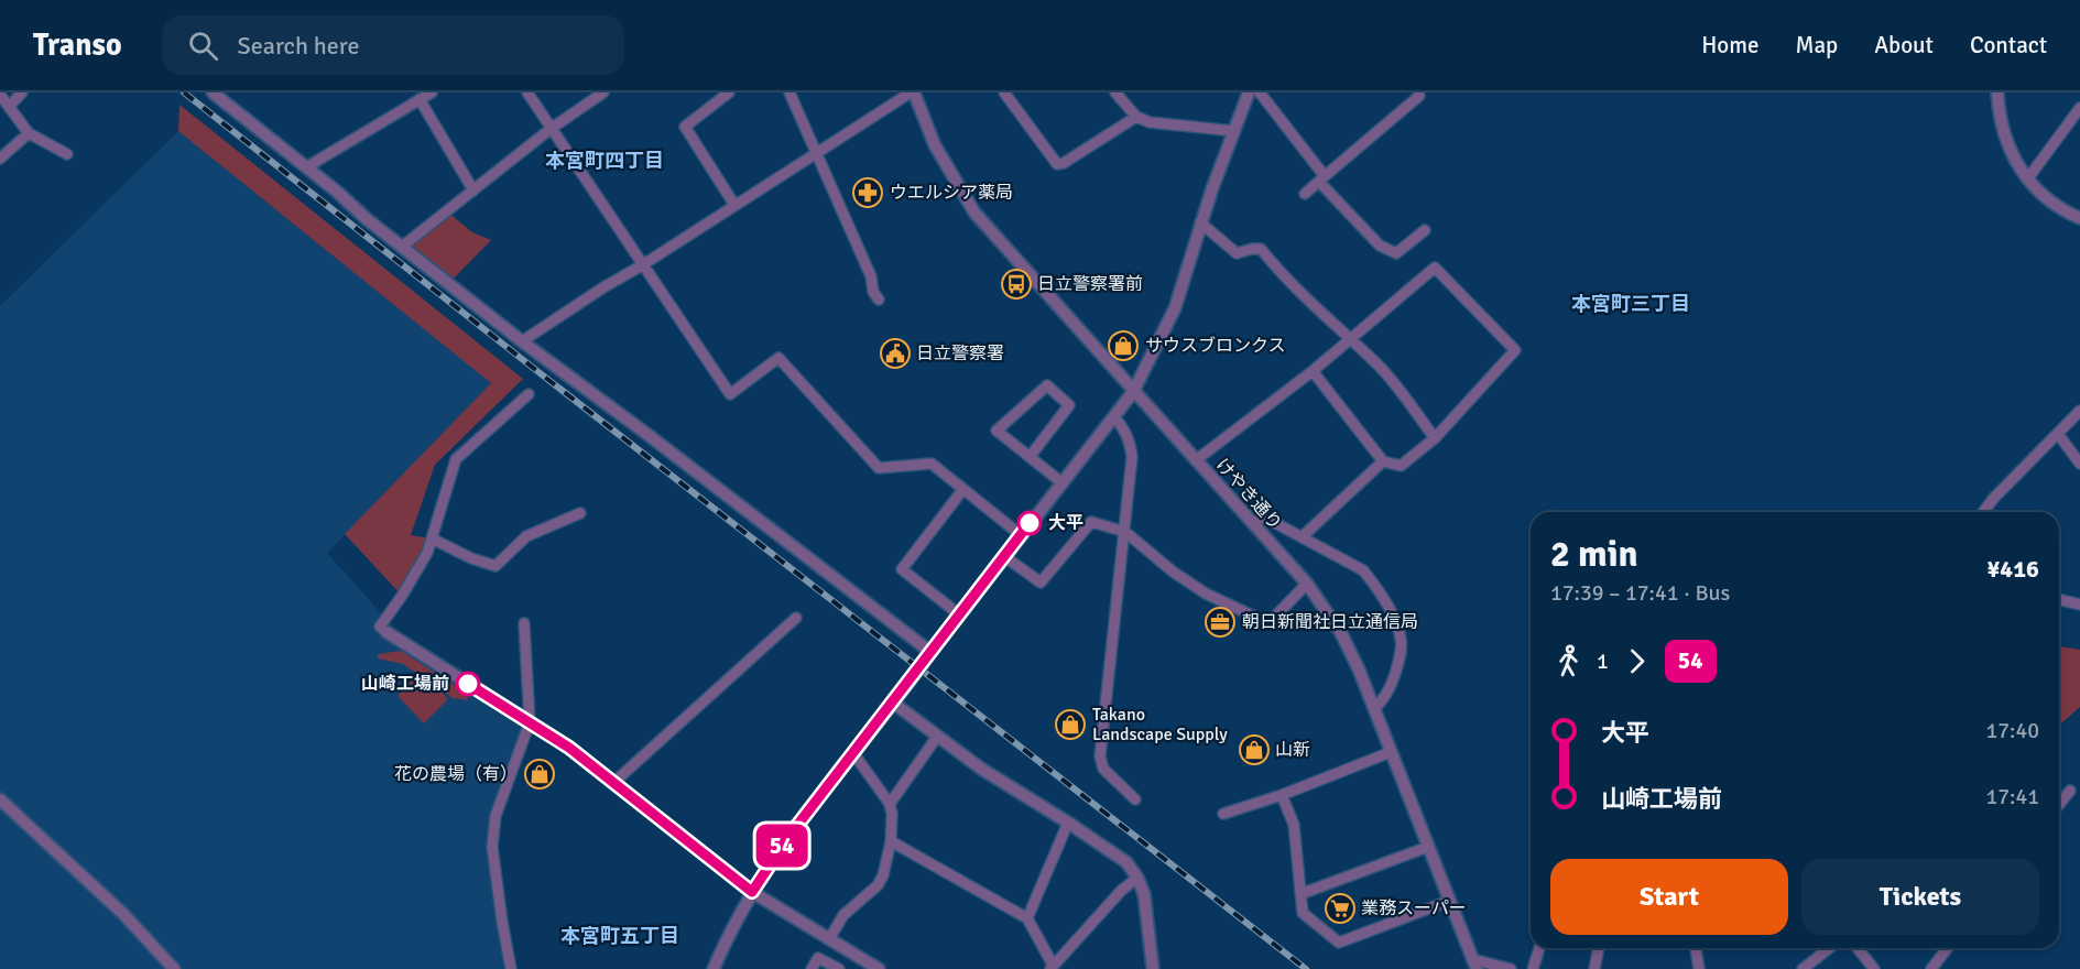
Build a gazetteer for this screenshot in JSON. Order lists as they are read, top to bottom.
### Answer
{
  "streets": {
    "street": ["けやき通り"]
  },
  "districts": ["本宮町四丁目", "本宮町三丁目", "本宮町五丁目"],
  "places": {
    "pharmacy": ["ウエルシア薬局"],
    "bus stop": ["日立警察署前"],
    "shop": [
      "サウスブロンクス",
      "Takano Landscape Supply",
      "山新",
      "花の農場（有）"
    ],
    "public building": ["日立警察署"],
    "other": ["大平", "山崎工場前"],
    "office": ["朝日新聞社日立通信局"],
    "supermarket": ["業務スーパー"]
  },
  "lines": ["bus line 54"],
  "page": {
    "header": "Transo",
    "search": "Search here",
    "nav": [
      "Home",
      "Map",
      "About",
      "Contact"
    ],
    "on_map": "54",
    "heading": ["2 min", "17:39 – 17:41 · Bus", "¥416"],
    "legs": ["1", "54"],
    "list": [
      {
        "name": "大平",
        "value": "17:40"
      },
      {
        "name": "山崎工場前",
        "value": "17:41"
      }
    ],
    "buttons": ["Start", "Tickets"]
  }
}
